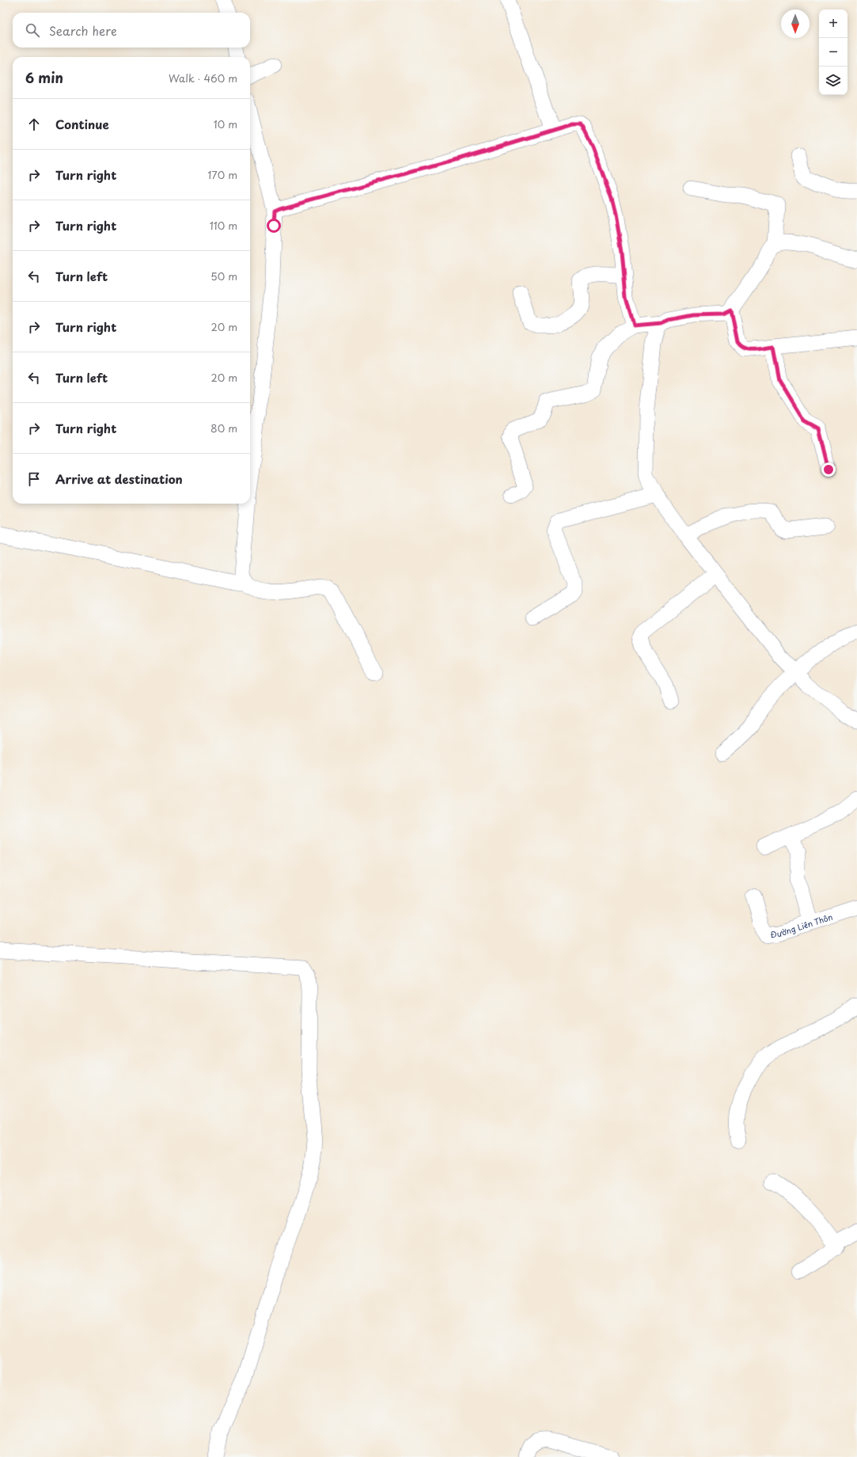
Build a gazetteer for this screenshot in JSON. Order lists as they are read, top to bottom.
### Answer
{
  "streets": {
    "street": ["Đường Liên Thôn"]
  },
  "north": "bottom",
  "page": {
    "map_buttons": ["+", "−"],
    "search": "Search here",
    "heading": ["6 min", "Walk · 460 m"],
    "list": [
      ["Continue", "10 m"],
      ["Turn right", "170 m"],
      ["Turn right", "110 m"],
      ["Turn left", "50 m"],
      ["Turn right", "20 m"],
      ["Turn left", "20 m"],
      ["Turn right", "80 m"],
      "Arrive at destination"
    ]
  }
}
